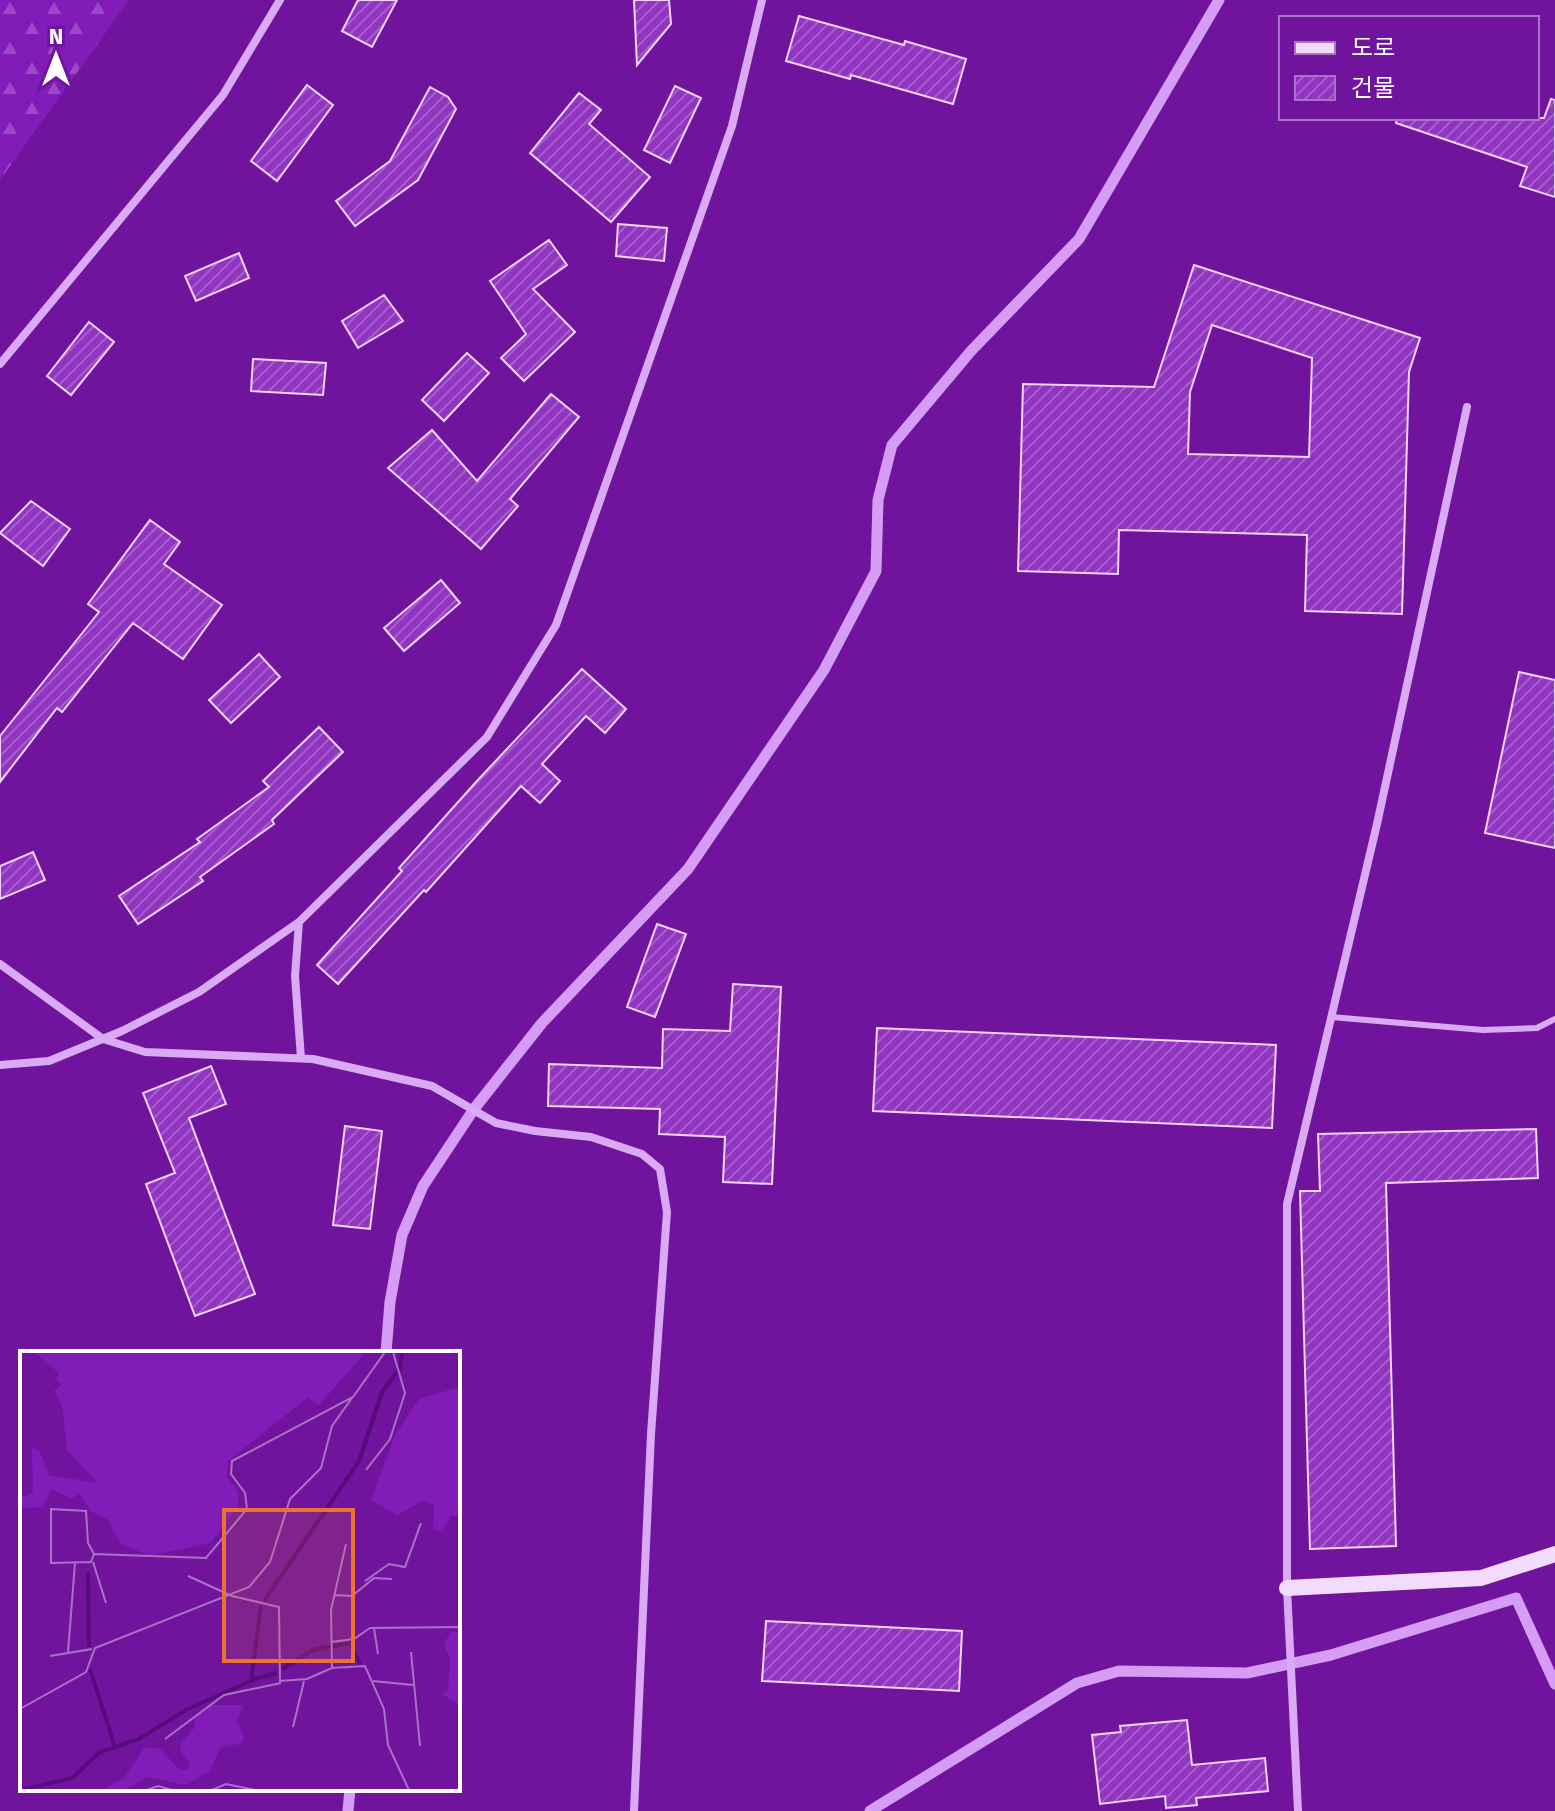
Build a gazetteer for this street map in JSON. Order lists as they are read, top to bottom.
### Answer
{
  "legend": ["도로", "건물"],
  "north": "top"
}
